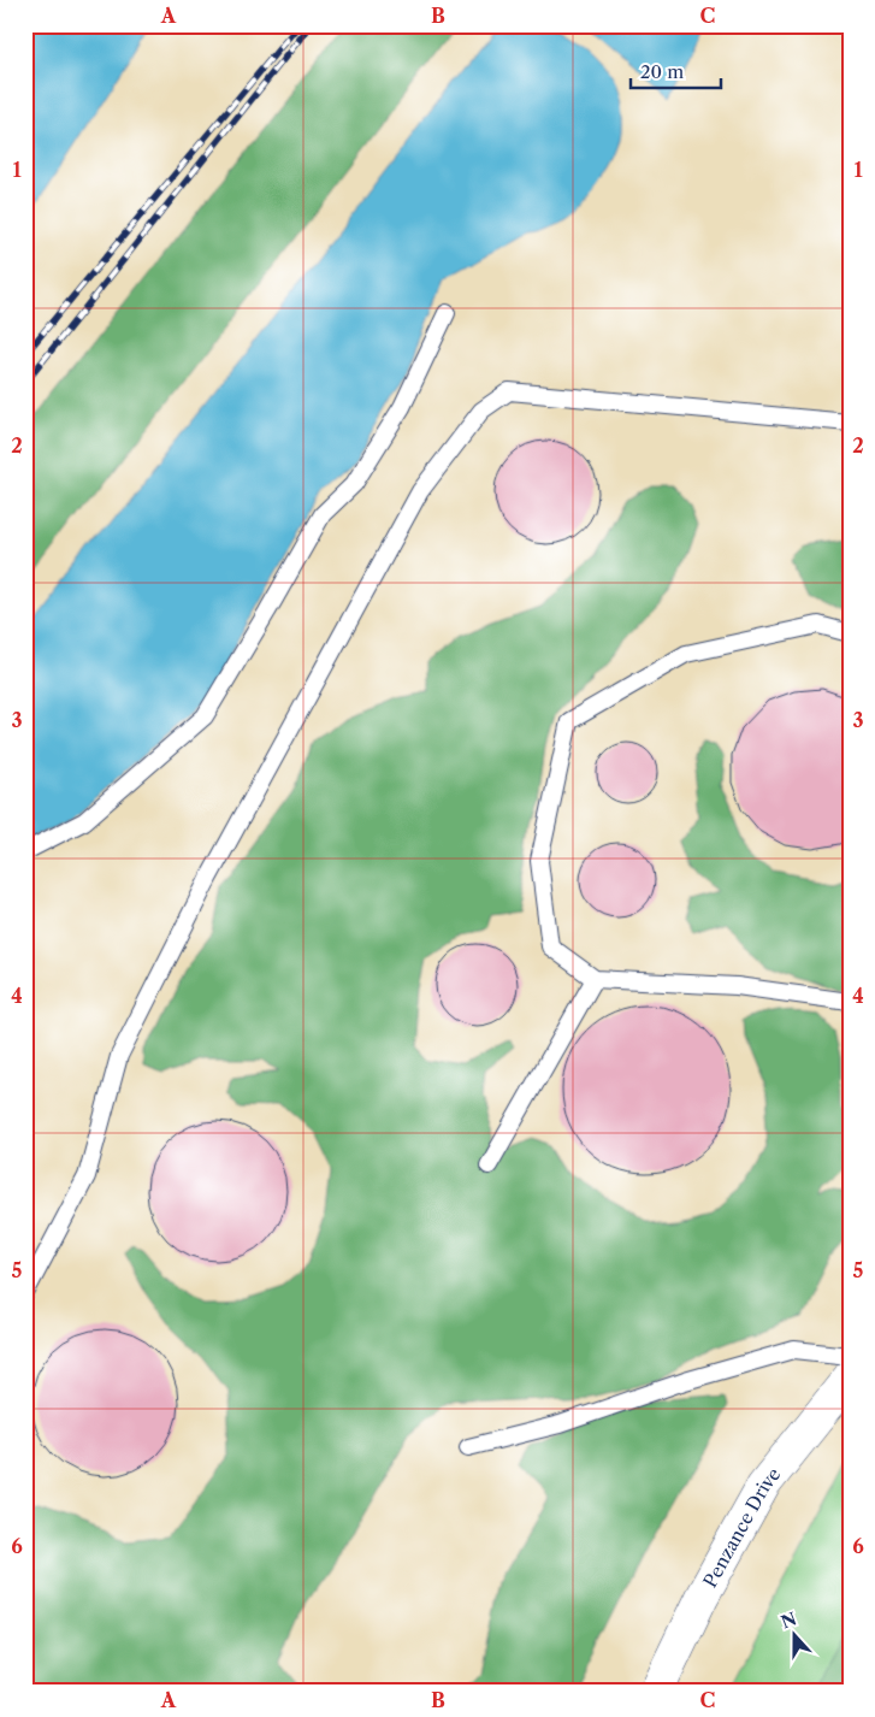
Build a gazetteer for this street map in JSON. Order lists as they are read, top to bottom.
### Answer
{
  "streets": {
    "street": ["Penzance Drive"]
  },
  "scale_bar": "20 m",
  "north": "top",
  "grid": {
    "columns": ["A", "B", "C"],
    "rows": [
      "1",
      "2",
      "3",
      "4",
      "5",
      "6"
    ]
  }
}
